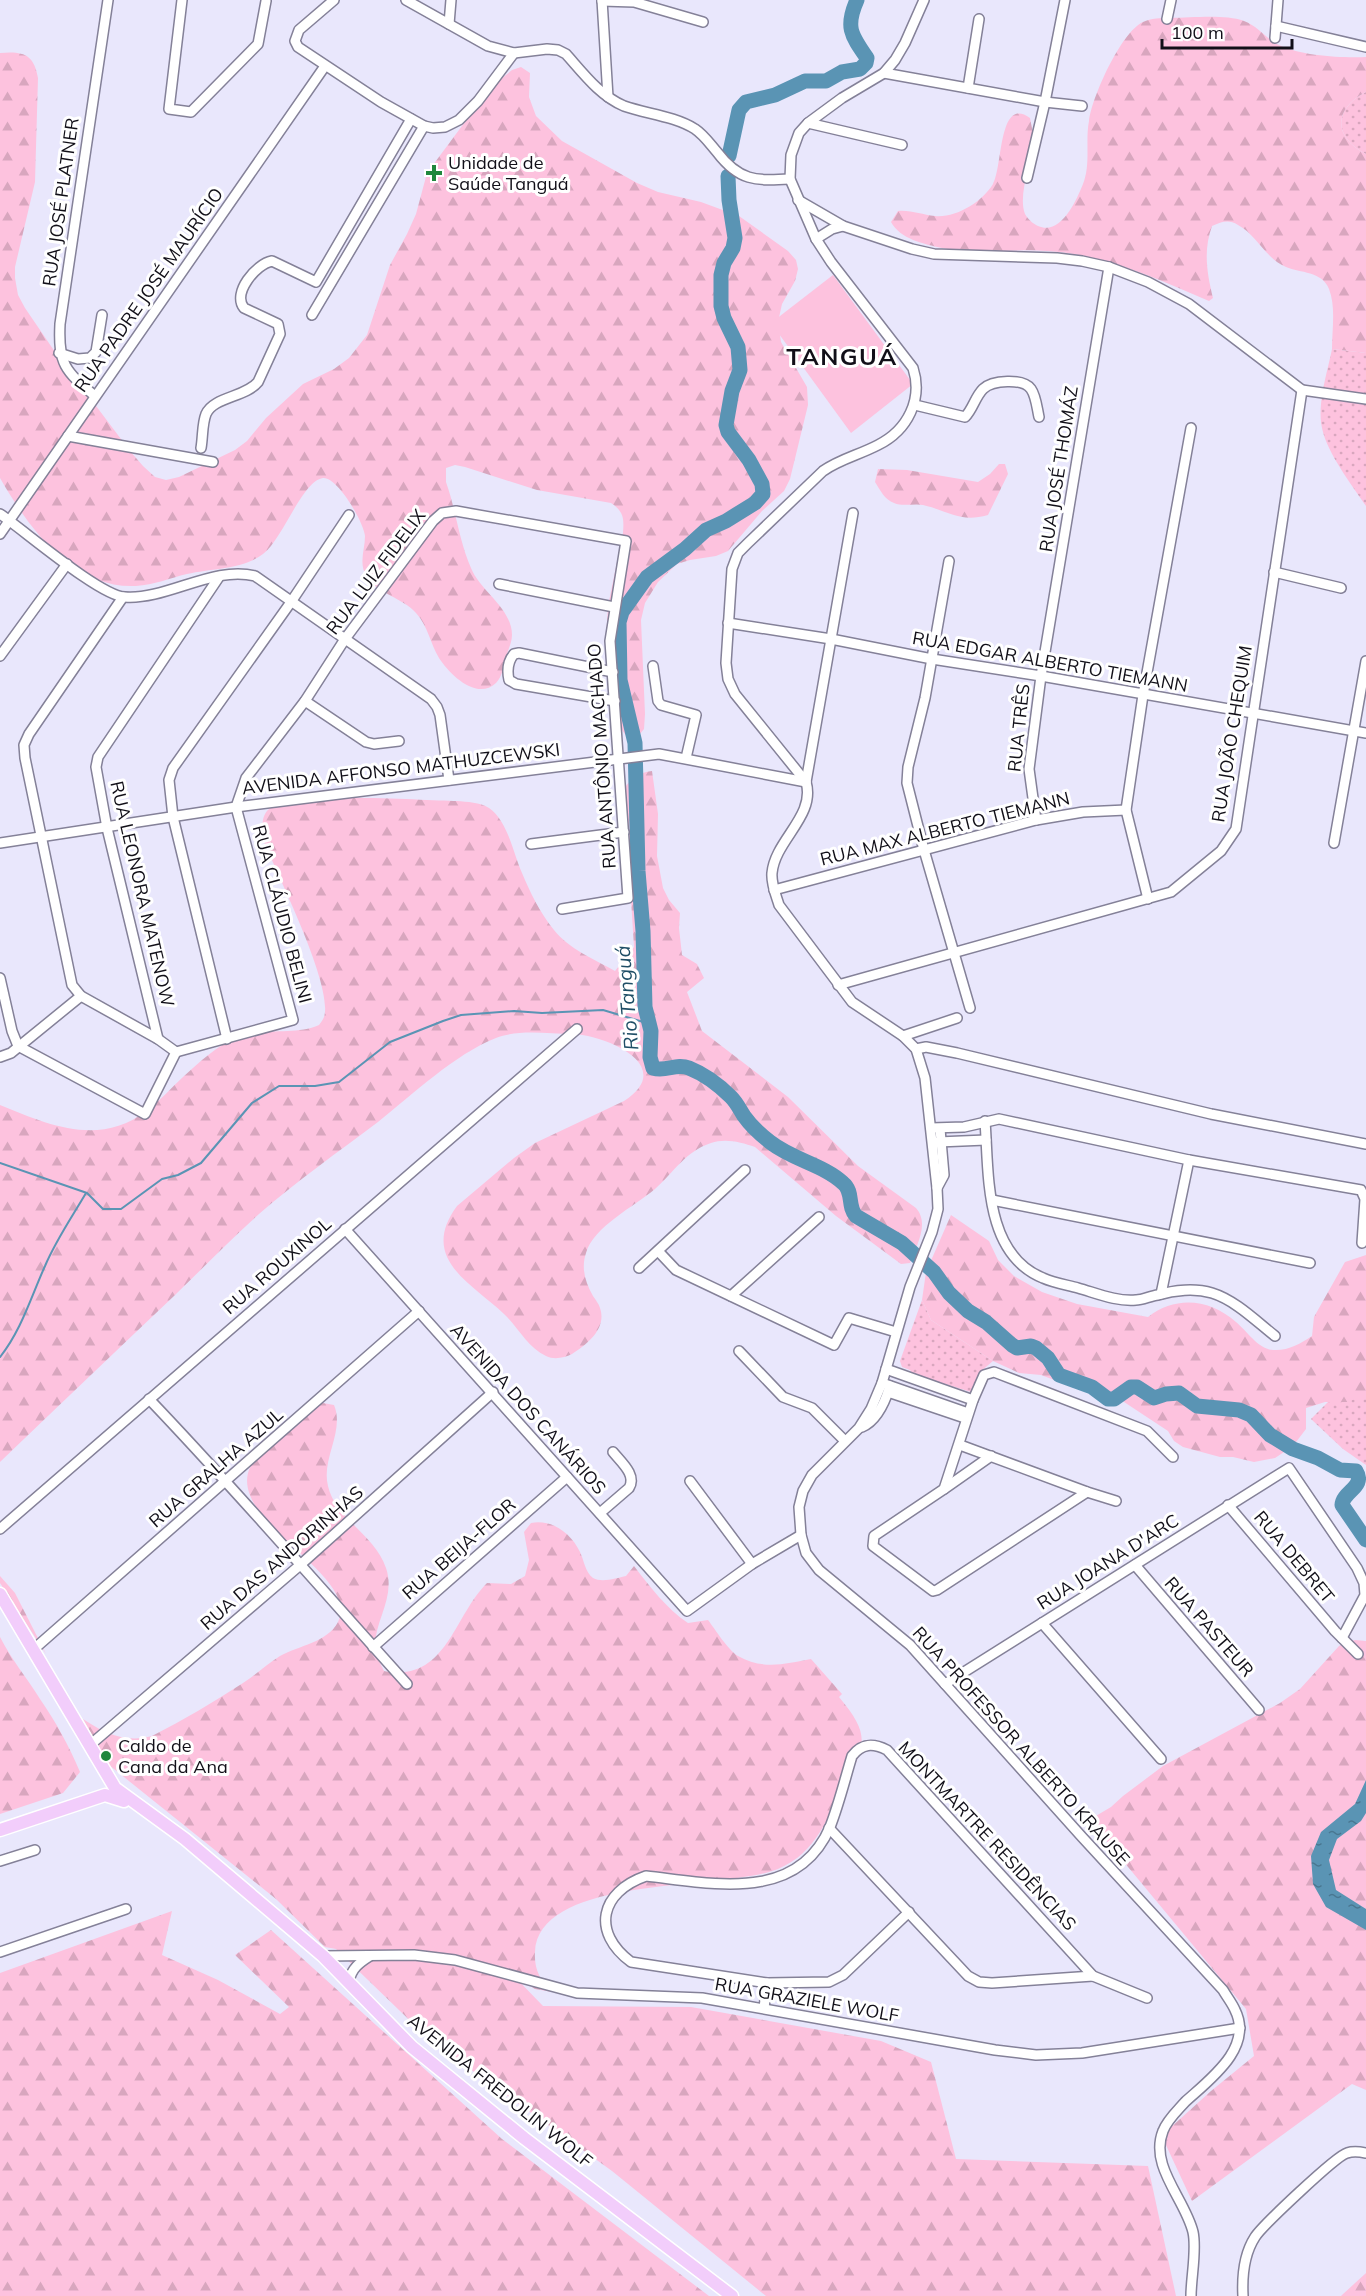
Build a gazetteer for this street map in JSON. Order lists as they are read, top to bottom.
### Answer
{
  "streets": {
    "main road": ["AVENIDA FREDOLIN WOLF"],
    "street": [
      "RUA JOSÉ PLATNER",
      "RUA PADRE JOSÉ MAURÍCIO",
      "RUA JOSÉ THOMÁZ",
      "RUA LUIZ FIDELIX",
      "RUA EDGAR ALBERTO TIEMANN",
      "RUA TRÊS",
      "RUA JOÃO CHEQUIM",
      "RUA ANTÔNIO MACHADO",
      "AVENIDA AFFONSO MATHUZCEWSKI",
      "RUA MAX ALBERTO TIEMANN",
      "RUA LEONORA MATENOW",
      "RUA CLÁUDIO BELINI",
      "RUA ROUXINOL",
      "AVENIDA DOS CANÁRIOS",
      "RUA GRALHA AZUL",
      "RUA BEIJA-FLOR",
      "RUA DEBRET",
      "RUA DAS ANDORINHAS",
      "RUA JOANA D'ARC",
      "RUA PASTEUR",
      "RUA PROFESSOR ALBERTO KRAUSE",
      "MONTMARTRE RESIDÊNCIAS",
      "RUA GRAZIELE WOLF"
    ]
  },
  "crossings": [
    ["RUA JOSÉ THOMÁZ", "RUA EDGAR ALBERTO TIEMANN"],
    ["RUA JOSÉ THOMÁZ", "RUA TRÊS"],
    ["RUA LUIZ FIDELIX", "RUA ANTÔNIO MACHADO"],
    ["RUA LUIZ FIDELIX", "AVENIDA AFFONSO MATHUZCEWSKI"],
    ["RUA LUIZ FIDELIX", "RUA CLÁUDIO BELINI"],
    ["RUA EDGAR ALBERTO TIEMANN", "RUA TRÊS"],
    ["RUA EDGAR ALBERTO TIEMANN", "RUA JOÃO CHEQUIM"],
    ["RUA EDGAR ALBERTO TIEMANN", "RUA PROFESSOR ALBERTO KRAUSE"],
    ["RUA TRÊS", "RUA MAX ALBERTO TIEMANN"],
    ["RUA JOÃO CHEQUIM", "RUA PROFESSOR ALBERTO KRAUSE"],
    ["RUA ANTÔNIO MACHADO", "AVENIDA AFFONSO MATHUZCEWSKI"],
    ["AVENIDA AFFONSO MATHUZCEWSKI", "RUA LEONORA MATENOW"],
    ["AVENIDA AFFONSO MATHUZCEWSKI", "RUA CLÁUDIO BELINI"],
    ["AVENIDA AFFONSO MATHUZCEWSKI", "RUA PROFESSOR ALBERTO KRAUSE"],
    ["RUA MAX ALBERTO TIEMANN", "RUA PROFESSOR ALBERTO KRAUSE"],
    ["RUA ROUXINOL", "AVENIDA DOS CANÁRIOS"],
    ["AVENIDA DOS CANÁRIOS", "RUA GRALHA AZUL"],
    ["AVENIDA DOS CANÁRIOS", "RUA BEIJA-FLOR"],
    ["AVENIDA DOS CANÁRIOS", "RUA DAS ANDORINHAS"],
    ["RUA DEBRET", "RUA JOANA D'ARC"],
    ["RUA JOANA D'ARC", "RUA PASTEUR"],
    ["RUA JOANA D'ARC", "RUA PROFESSOR ALBERTO KRAUSE"],
    ["RUA PROFESSOR ALBERTO KRAUSE", "RUA GRAZIELE WOLF"],
    ["RUA GRAZIELE WOLF", "AVENIDA FREDOLIN WOLF"]
  ],
  "districts": ["TANGUÁ"],
  "water": ["Rio Tanguá"],
  "places": {
    "health": ["Unidade de Saúde Tanguá"],
    "other": ["Caldo de Cana da Ana"]
  },
  "scale_bar": "100 m"
}
